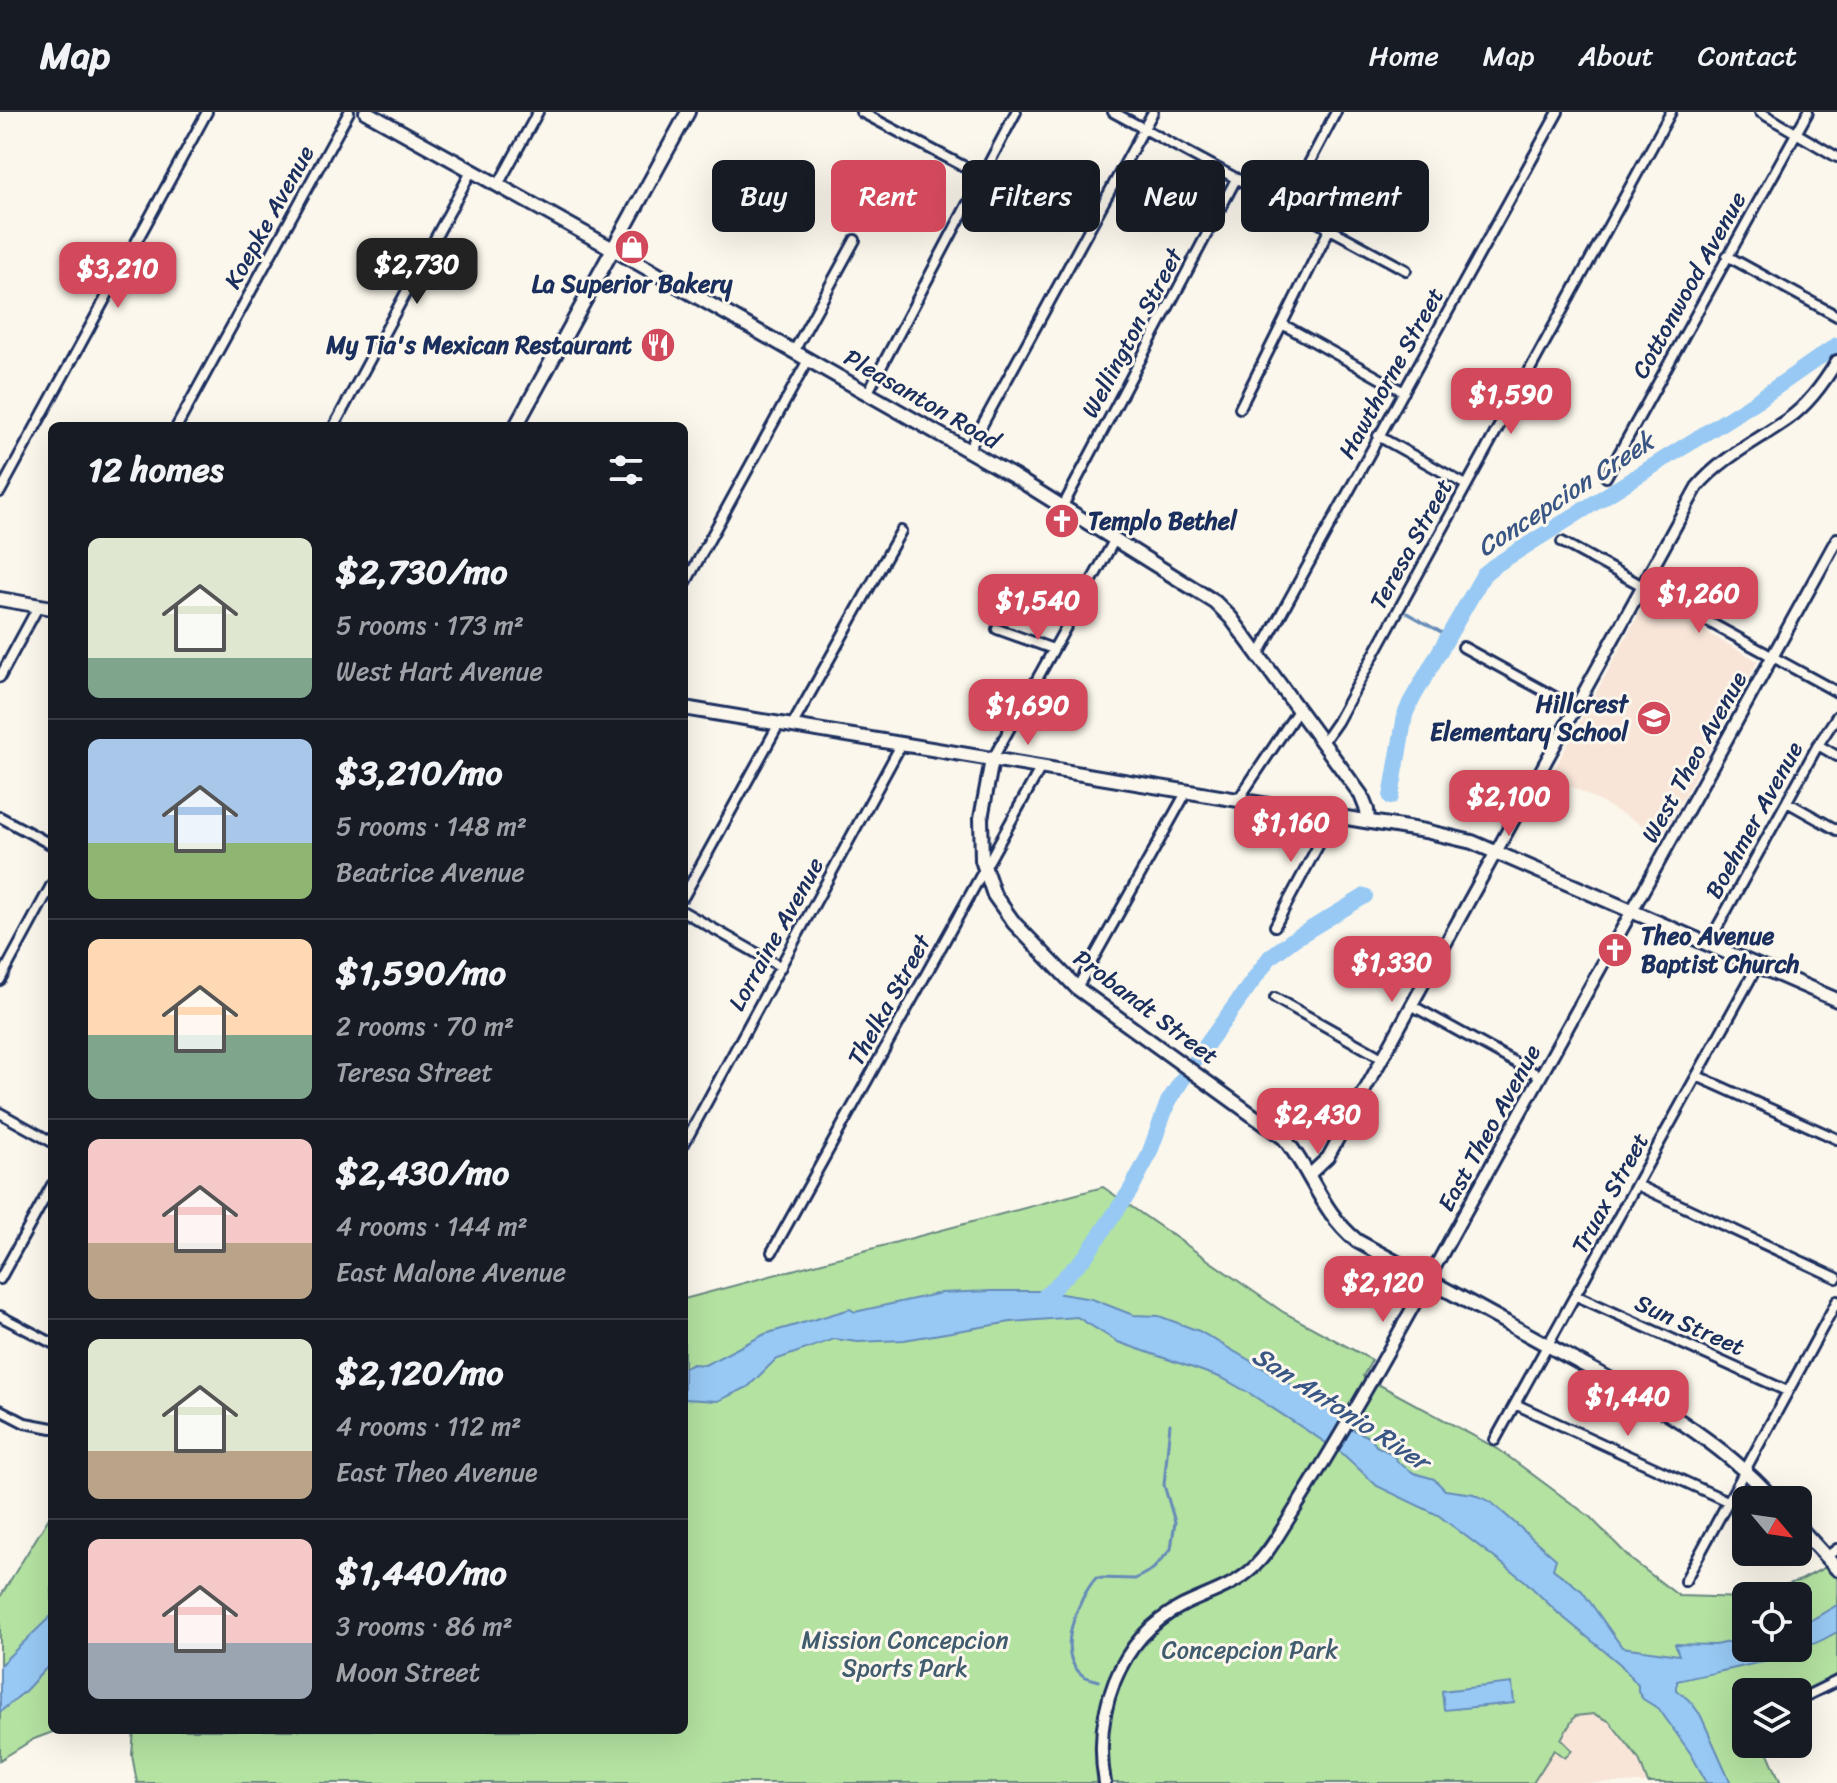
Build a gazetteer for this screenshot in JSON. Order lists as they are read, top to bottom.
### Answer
{
  "streets": {
    "main road": ["Pleasanton Road", "Probandt Street"],
    "street": [
      "Koepke Avenue",
      "Cottonwood Avenue",
      "Wellington Street",
      "Hawthorne Street",
      "Teresa Street",
      "West Theo Avenue",
      "Boehmer Avenue",
      "Lorraine Avenue",
      "Thelka Street",
      "East Theo Avenue",
      "Truax Street",
      "Sun Street"
    ]
  },
  "crossings": [
    ["Wellington Street", "Pleasanton Road"],
    ["Hawthorne Street", "Pleasanton Road"],
    ["Pleasanton Road", "Teresa Street"],
    ["West Theo Avenue", "East Theo Avenue"],
    ["Thelka Street", "Probandt Street"],
    ["Probandt Street", "East Theo Avenue"],
    ["Probandt Street", "Truax Street"],
    ["Truax Street", "Sun Street"]
  ],
  "water": ["Concepcion Creek", "San Antonio River"],
  "parks": ["Mission Concepcion Sports Park", "Concepcion Park"],
  "places": {
    "shop": ["La Superior Bakery"],
    "restaurant": ["My Tia's Mexican Restaurant"],
    "church": ["Templo Bethel", "Theo Avenue Baptist Church"],
    "school or university": ["Hillcrest Elementary School"]
  },
  "north": "bottom right",
  "page": {
    "header": "Map",
    "nav": [
      "Home",
      "Map",
      "About",
      "Contact"
    ],
    "chip": [
      "Buy",
      "Rent",
      "Filters",
      "New",
      "Apartment"
    ],
    "price": [
      "$2,730",
      "$3,210",
      "$1,590",
      "$1,260",
      "$1,540",
      "$1,690",
      "$2,100",
      "$1,160",
      "$1,330",
      "$2,430",
      "$2,120",
      "$1,440"
    ],
    "heading": "12 homes",
    "list": [
      {
        "name": "$2,730/mo",
        "note": "5 rooms · 173 m² · West Hart Avenue"
      },
      {
        "name": "$3,210/mo",
        "note": "5 rooms · 148 m² · Beatrice Avenue"
      },
      {
        "name": "$1,590/mo",
        "note": "2 rooms · 70 m² · Teresa Street"
      },
      {
        "name": "$2,430/mo",
        "note": "4 rooms · 144 m² · East Malone Avenue"
      },
      {
        "name": "$2,120/mo",
        "note": "4 rooms · 112 m² · East Theo Avenue"
      },
      {
        "name": "$1,440/mo",
        "note": "3 rooms · 86 m² · Moon Street"
      }
    ]
  }
}
